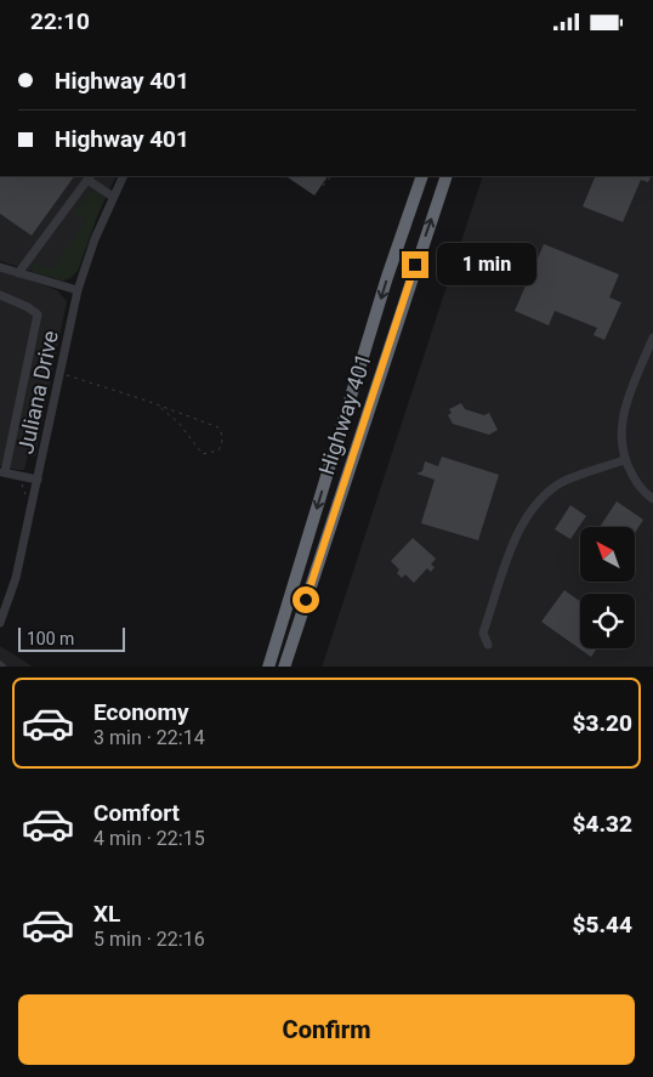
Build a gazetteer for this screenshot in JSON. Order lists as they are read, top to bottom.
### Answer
{
  "streets": {
    "highway": ["Highway 401"],
    "street": ["Juliana Drive"]
  },
  "scale_bar": "100 m",
  "north": "top left",
  "page": {
    "status": "22:10",
    "banner": ["Highway 401", "Highway 401"],
    "bubble": "1 min",
    "scale": "100 m",
    "list": [
      {
        "name": "Economy",
        "note": "3 min · 22:14",
        "value": "$3.20"
      },
      {
        "name": "Comfort",
        "note": "4 min · 22:15",
        "value": "$4.32"
      },
      {
        "name": "XL",
        "note": "5 min · 22:16",
        "value": "$5.44"
      }
    ],
    "buttons": "Confirm"
  }
}
